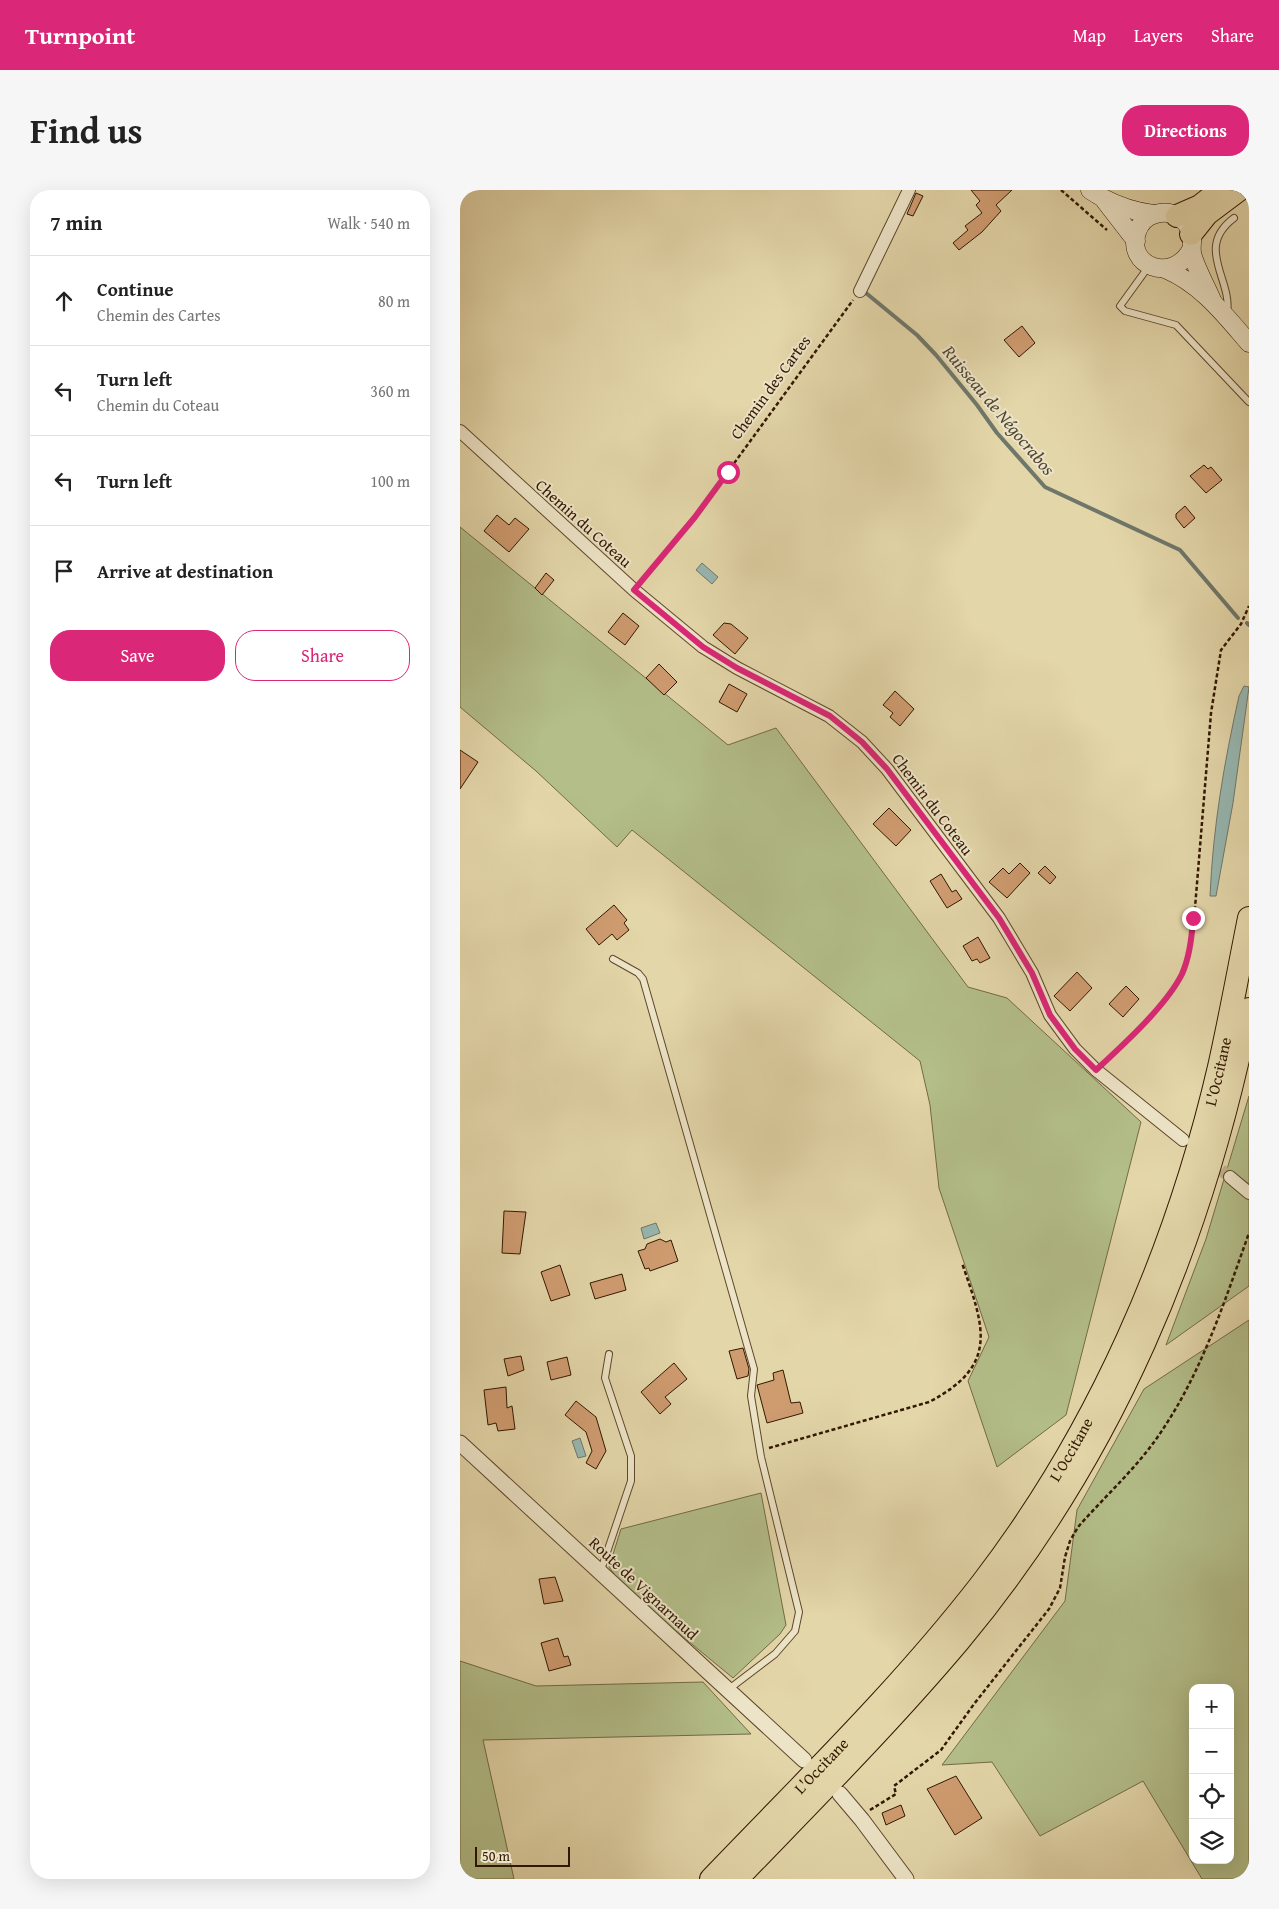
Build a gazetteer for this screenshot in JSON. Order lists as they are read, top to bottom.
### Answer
{
  "streets": {
    "highway": ["L'Occitane"],
    "street": ["Chemin du Coteau", "Route de Vignarnaud"],
    "path": ["Chemin des Cartes"]
  },
  "crossings": [
    ["Chemin des Cartes", "Chemin du Coteau"]
  ],
  "water": ["Ruisseau de Négocrabos"],
  "scale_bar": "50 m",
  "page": {
    "header": "Turnpoint",
    "nav": ["Map", "Layers", "Share"],
    "title": "Find us",
    "buttons": [
      "Directions",
      ["Save", "Share"]
    ],
    "heading": ["7 min", "Walk · 540 m"],
    "list": [
      ["Continue", "Chemin des Cartes", "80 m"],
      ["Turn left", "Chemin du Coteau", "360 m"],
      ["Turn left", "100 m"],
      "Arrive at destination"
    ],
    "map_buttons": ["+", "−"],
    "scale": "50 m"
  }
}
